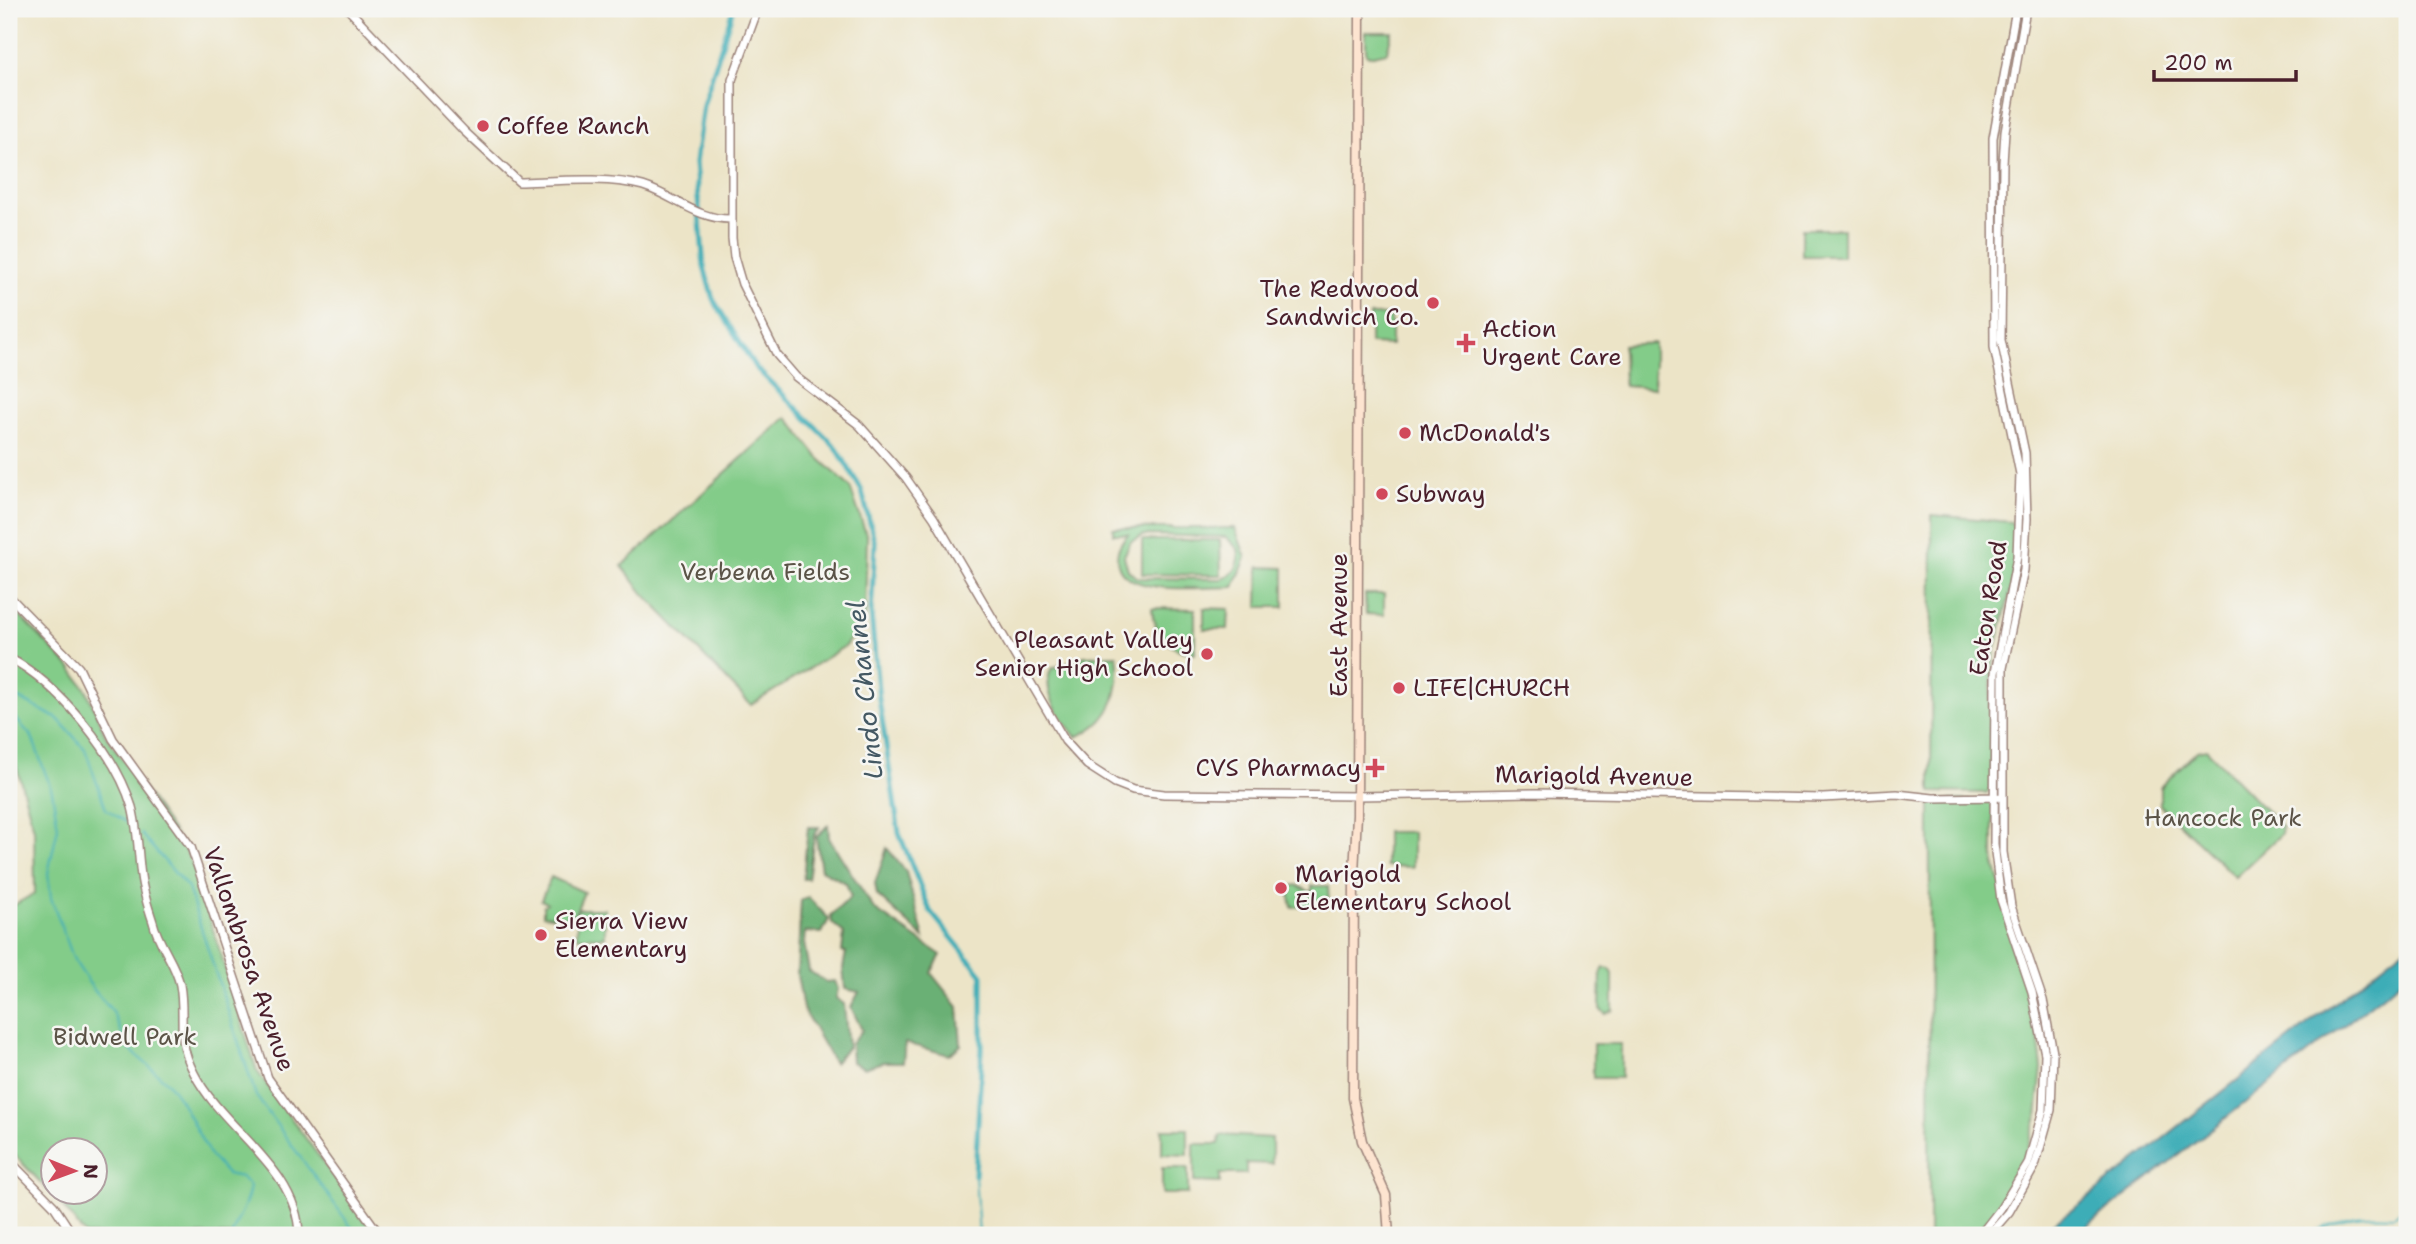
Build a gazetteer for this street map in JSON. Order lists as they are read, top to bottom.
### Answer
{
  "streets": {
    "main road": ["East Avenue"],
    "street": ["Eaton Road", "Marigold Avenue", "Vallombrosa Avenue"]
  },
  "crossings": [
    ["Eaton Road", "Marigold Avenue"],
    ["East Avenue", "Marigold Avenue"]
  ],
  "water": ["Lindo Channel"],
  "parks": ["Verbena Fields", "Hancock Park", "Bidwell Park"],
  "places": {
    "other": [
      "Coffee Ranch",
      "The Redwood Sandwich Co.",
      "McDonald's",
      "Subway",
      "Pleasant Valley Senior High School",
      "LIFE|CHURCH",
      "Marigold Elementary School",
      "Sierra View Elementary"
    ],
    "health": ["Action Urgent Care", "CVS Pharmacy"]
  },
  "scale_bar": "200 m",
  "north": "right"
}
